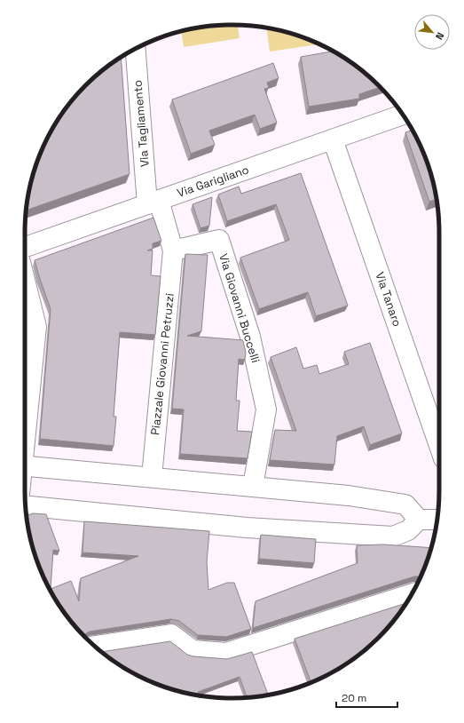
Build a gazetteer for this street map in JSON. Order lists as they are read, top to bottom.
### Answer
{
  "streets": {
    "street": [
      "Via Tagliamento",
      "Via Garigliano",
      "Via Tanaro",
      "Via Giovanni Buccelli",
      "Piazzale Giovanni Petruzzi"
    ]
  },
  "crossings": [
    ["Via Tagliamento", "Via Garigliano"],
    ["Via Tagliamento", "Via Giovanni Buccelli"],
    ["Via Tagliamento", "Piazzale Giovanni Petruzzi"],
    ["Via Garigliano", "Via Tanaro"],
    ["Via Giovanni Buccelli", "Piazzale Giovanni Petruzzi"]
  ],
  "scale_bar": "20 m",
  "north": "bottom right"
}
